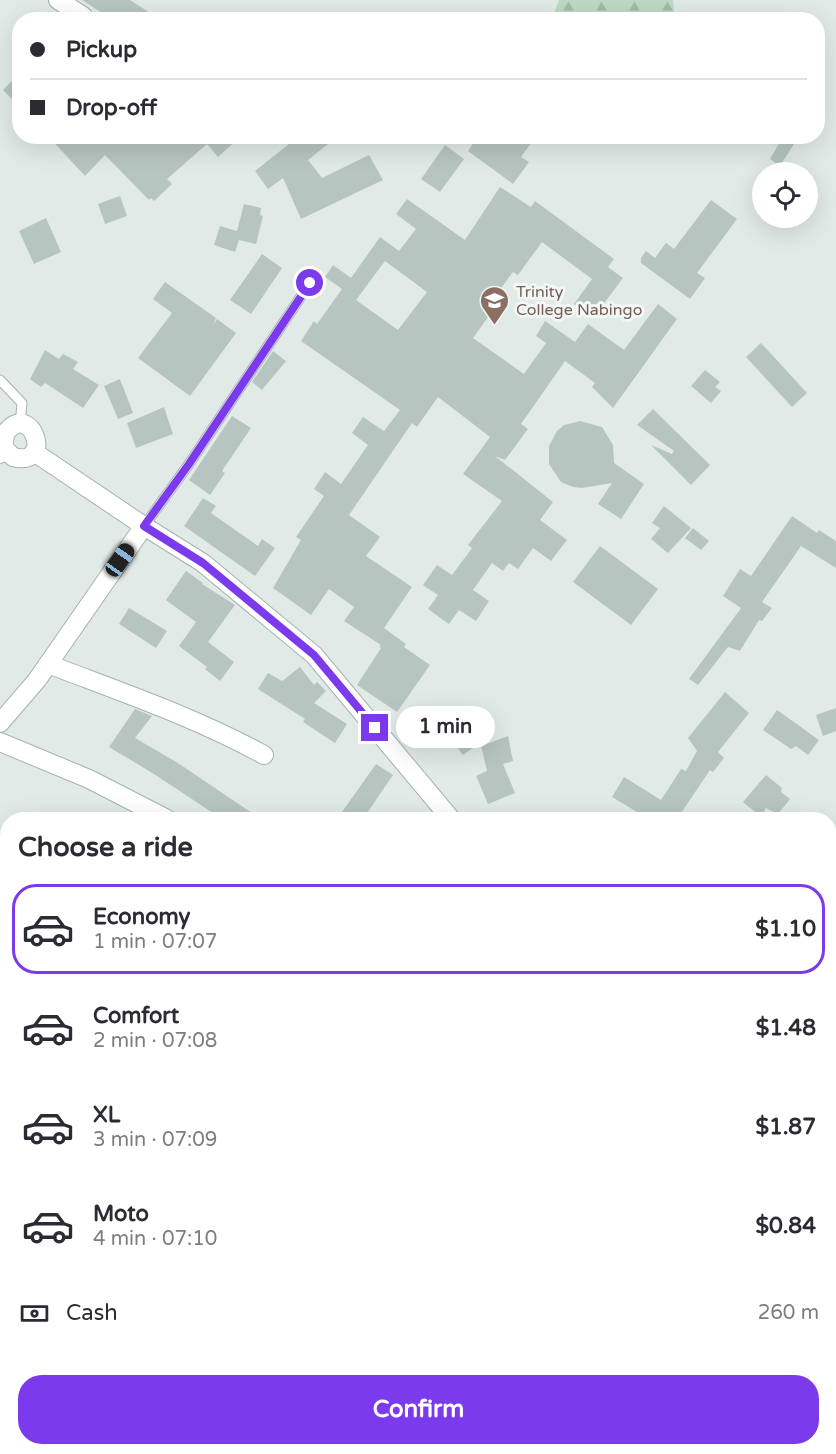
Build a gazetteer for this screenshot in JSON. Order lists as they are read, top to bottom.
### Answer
{
  "places": {
    "school or university": ["Trinity College Nabingo"]
  },
  "page": {
    "banner": ["Pickup", "Drop-off"],
    "bubble": "1 min",
    "heading": "Choose a ride",
    "list": [
      {
        "name": "Economy",
        "note": "1 min · 07:07",
        "value": "$1.10"
      },
      {
        "name": "Comfort",
        "note": "2 min · 07:08",
        "value": "$1.48"
      },
      {
        "name": "XL",
        "note": "3 min · 07:09",
        "value": "$1.87"
      },
      {
        "name": "Moto",
        "note": "4 min · 07:10",
        "value": "$0.84"
      }
    ],
    "pay": ["Cash", "260 m"],
    "buttons": "Confirm"
  }
}
